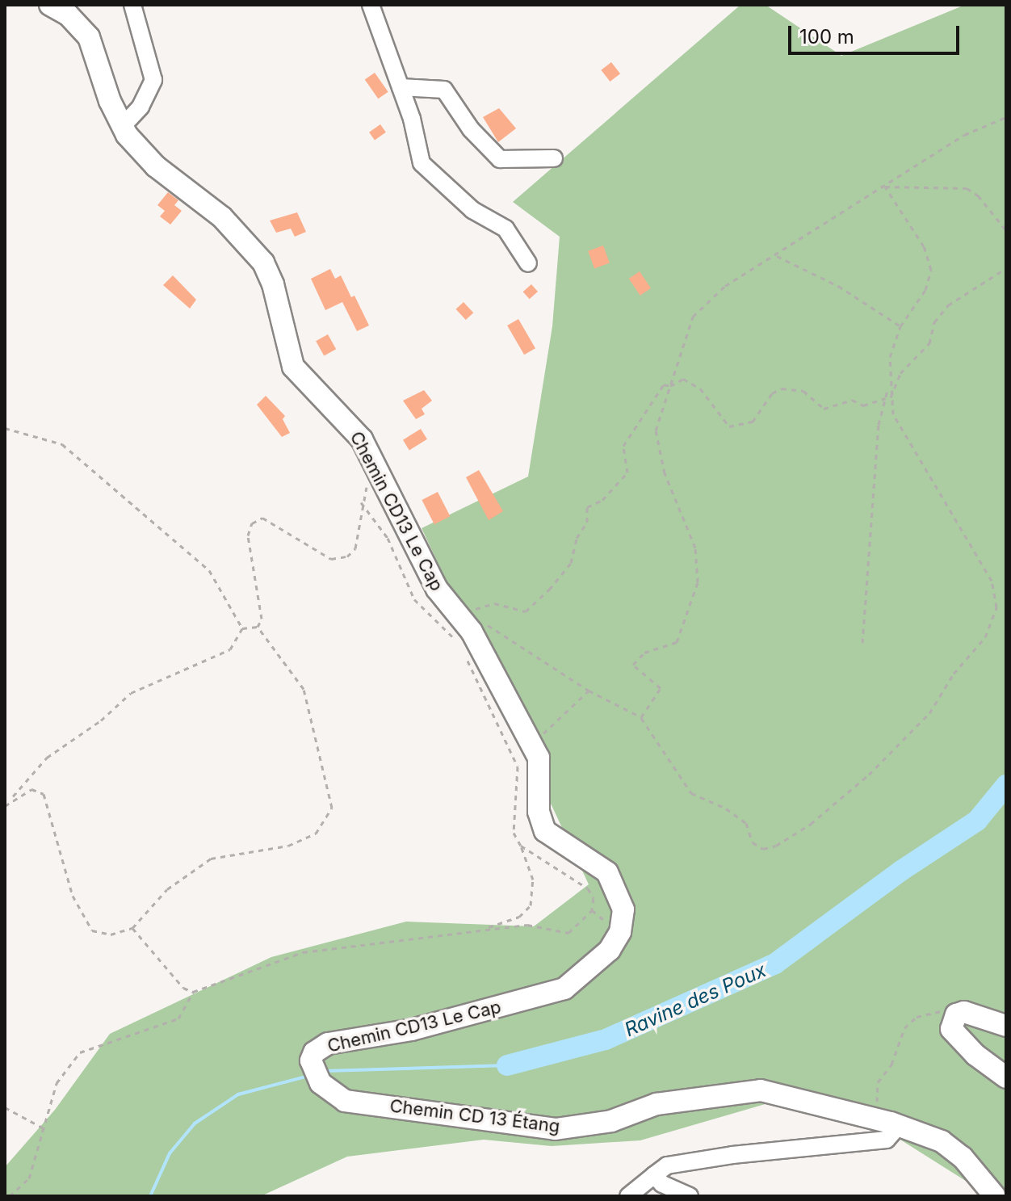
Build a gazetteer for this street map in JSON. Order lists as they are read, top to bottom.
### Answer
{
  "streets": {
    "main road": ["Chemin CD13 Le Cap", "Chemin CD 13 Étang"]
  },
  "crossings": [
    ["Chemin CD13 Le Cap", "Chemin CD 13 Étang"]
  ],
  "water": ["Ravine des Poux"],
  "scale_bar": "100 m"
}
